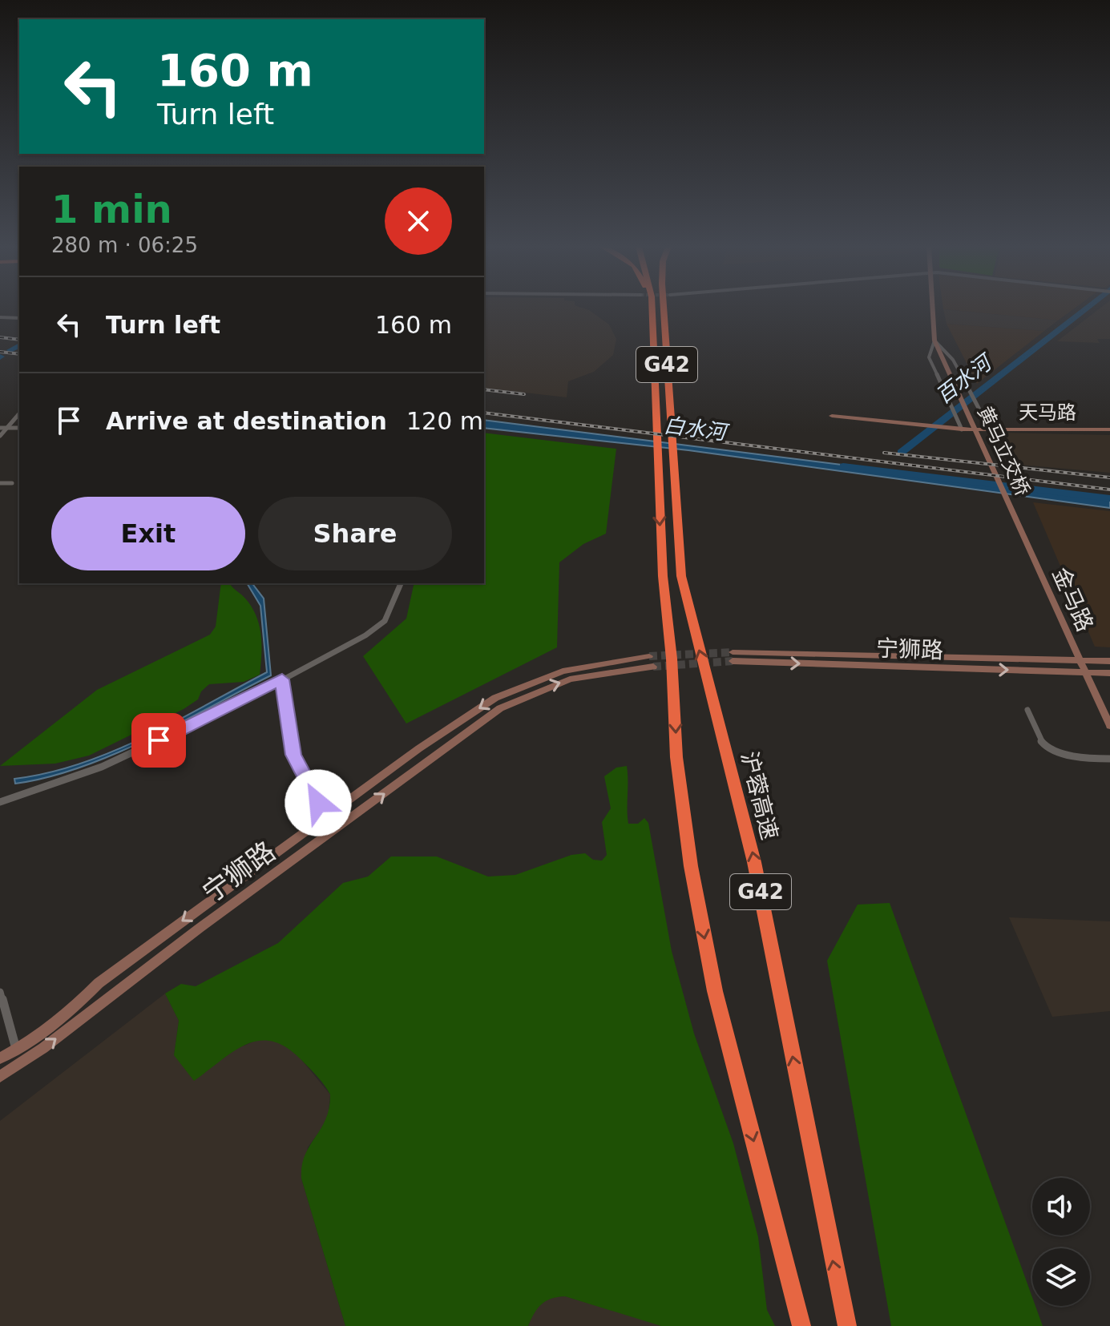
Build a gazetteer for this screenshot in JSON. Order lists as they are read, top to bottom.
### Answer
{
  "streets": {
    "highway": ["G42", "沪蓉高速"],
    "main road": [
      "天马路",
      "黄马立交桥",
      "金马路",
      "宁狮路"
    ]
  },
  "crossings": [
    ["黄马立交桥", "金马路"],
    ["金马路", "宁狮路"]
  ],
  "water": ["百水河", "白水河"],
  "page": {
    "turn": ["160 m", "Turn left"],
    "heading": ["1 min", "280 m · 06:25"],
    "list": [
      {
        "name": "Turn left",
        "value": "160 m"
      },
      {
        "name": "Arrive at destination",
        "value": "120 m"
      }
    ],
    "buttons": ["Exit", "Share"]
  }
}
